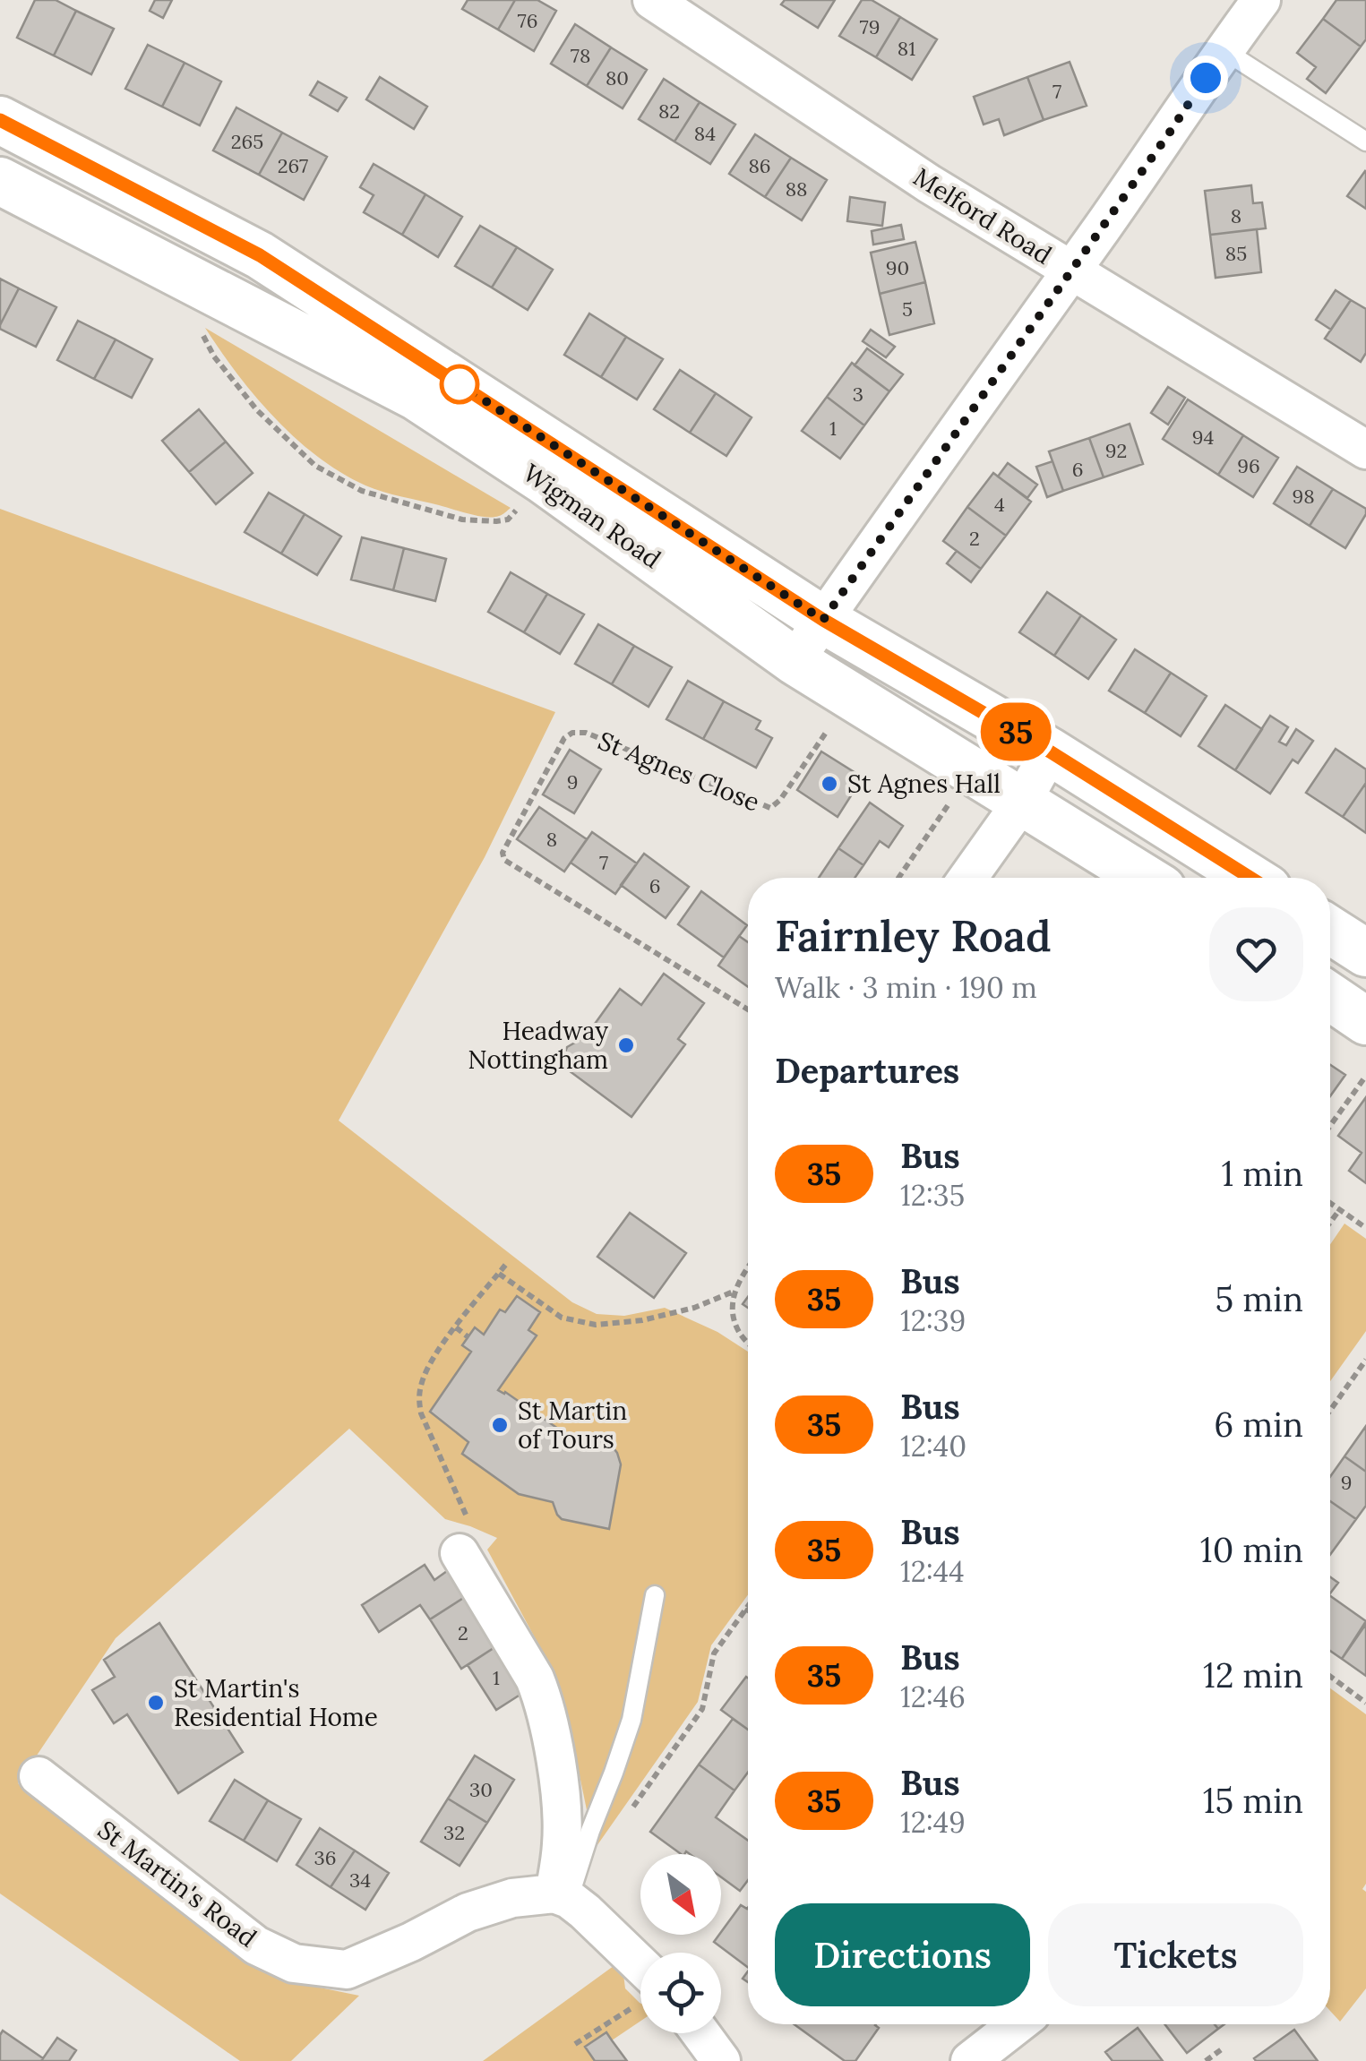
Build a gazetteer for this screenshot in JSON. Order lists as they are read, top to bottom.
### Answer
{
  "streets": {
    "street": ["Melford Road", "Wigman Road", "St Martin's Road"],
    "path": ["St Agnes Close"]
  },
  "crossings": [
    ["Wigman Road", "St Agnes Close"]
  ],
  "places": [
    "St Agnes Hall",
    "Headway Nottingham",
    "St Martin of Tours",
    "St Martin's Residential Home"
  ],
  "lines": ["bus line 35"],
  "house_numbers": [
    "76",
    "79",
    "81",
    "78",
    "80",
    "7",
    "82",
    "84",
    "265",
    "267",
    "86",
    "88",
    "8",
    "85",
    "90",
    "5",
    "3",
    "1",
    "94",
    "92",
    "96",
    "6",
    "98",
    "4",
    "2",
    "9",
    "8",
    "7",
    "6",
    "9",
    "2",
    "1",
    "30",
    "32",
    "36",
    "34"
  ],
  "north": "bottom right",
  "page": {
    "on_map": "35",
    "heading": [
      ["Fairnley Road", "Walk · 3 min · 190 m"],
      "Departures"
    ],
    "list": [
      {
        "mark": "35",
        "name": "Bus",
        "note": "12:35",
        "value": "1 min"
      },
      {
        "mark": "35",
        "name": "Bus",
        "note": "12:39",
        "value": "5 min"
      },
      {
        "mark": "35",
        "name": "Bus",
        "note": "12:40",
        "value": "6 min"
      },
      {
        "mark": "35",
        "name": "Bus",
        "note": "12:44",
        "value": "10 min"
      },
      {
        "mark": "35",
        "name": "Bus",
        "note": "12:46",
        "value": "12 min"
      },
      {
        "mark": "35",
        "name": "Bus",
        "note": "12:49",
        "value": "15 min"
      }
    ],
    "buttons": ["Directions", "Tickets"]
  }
}
